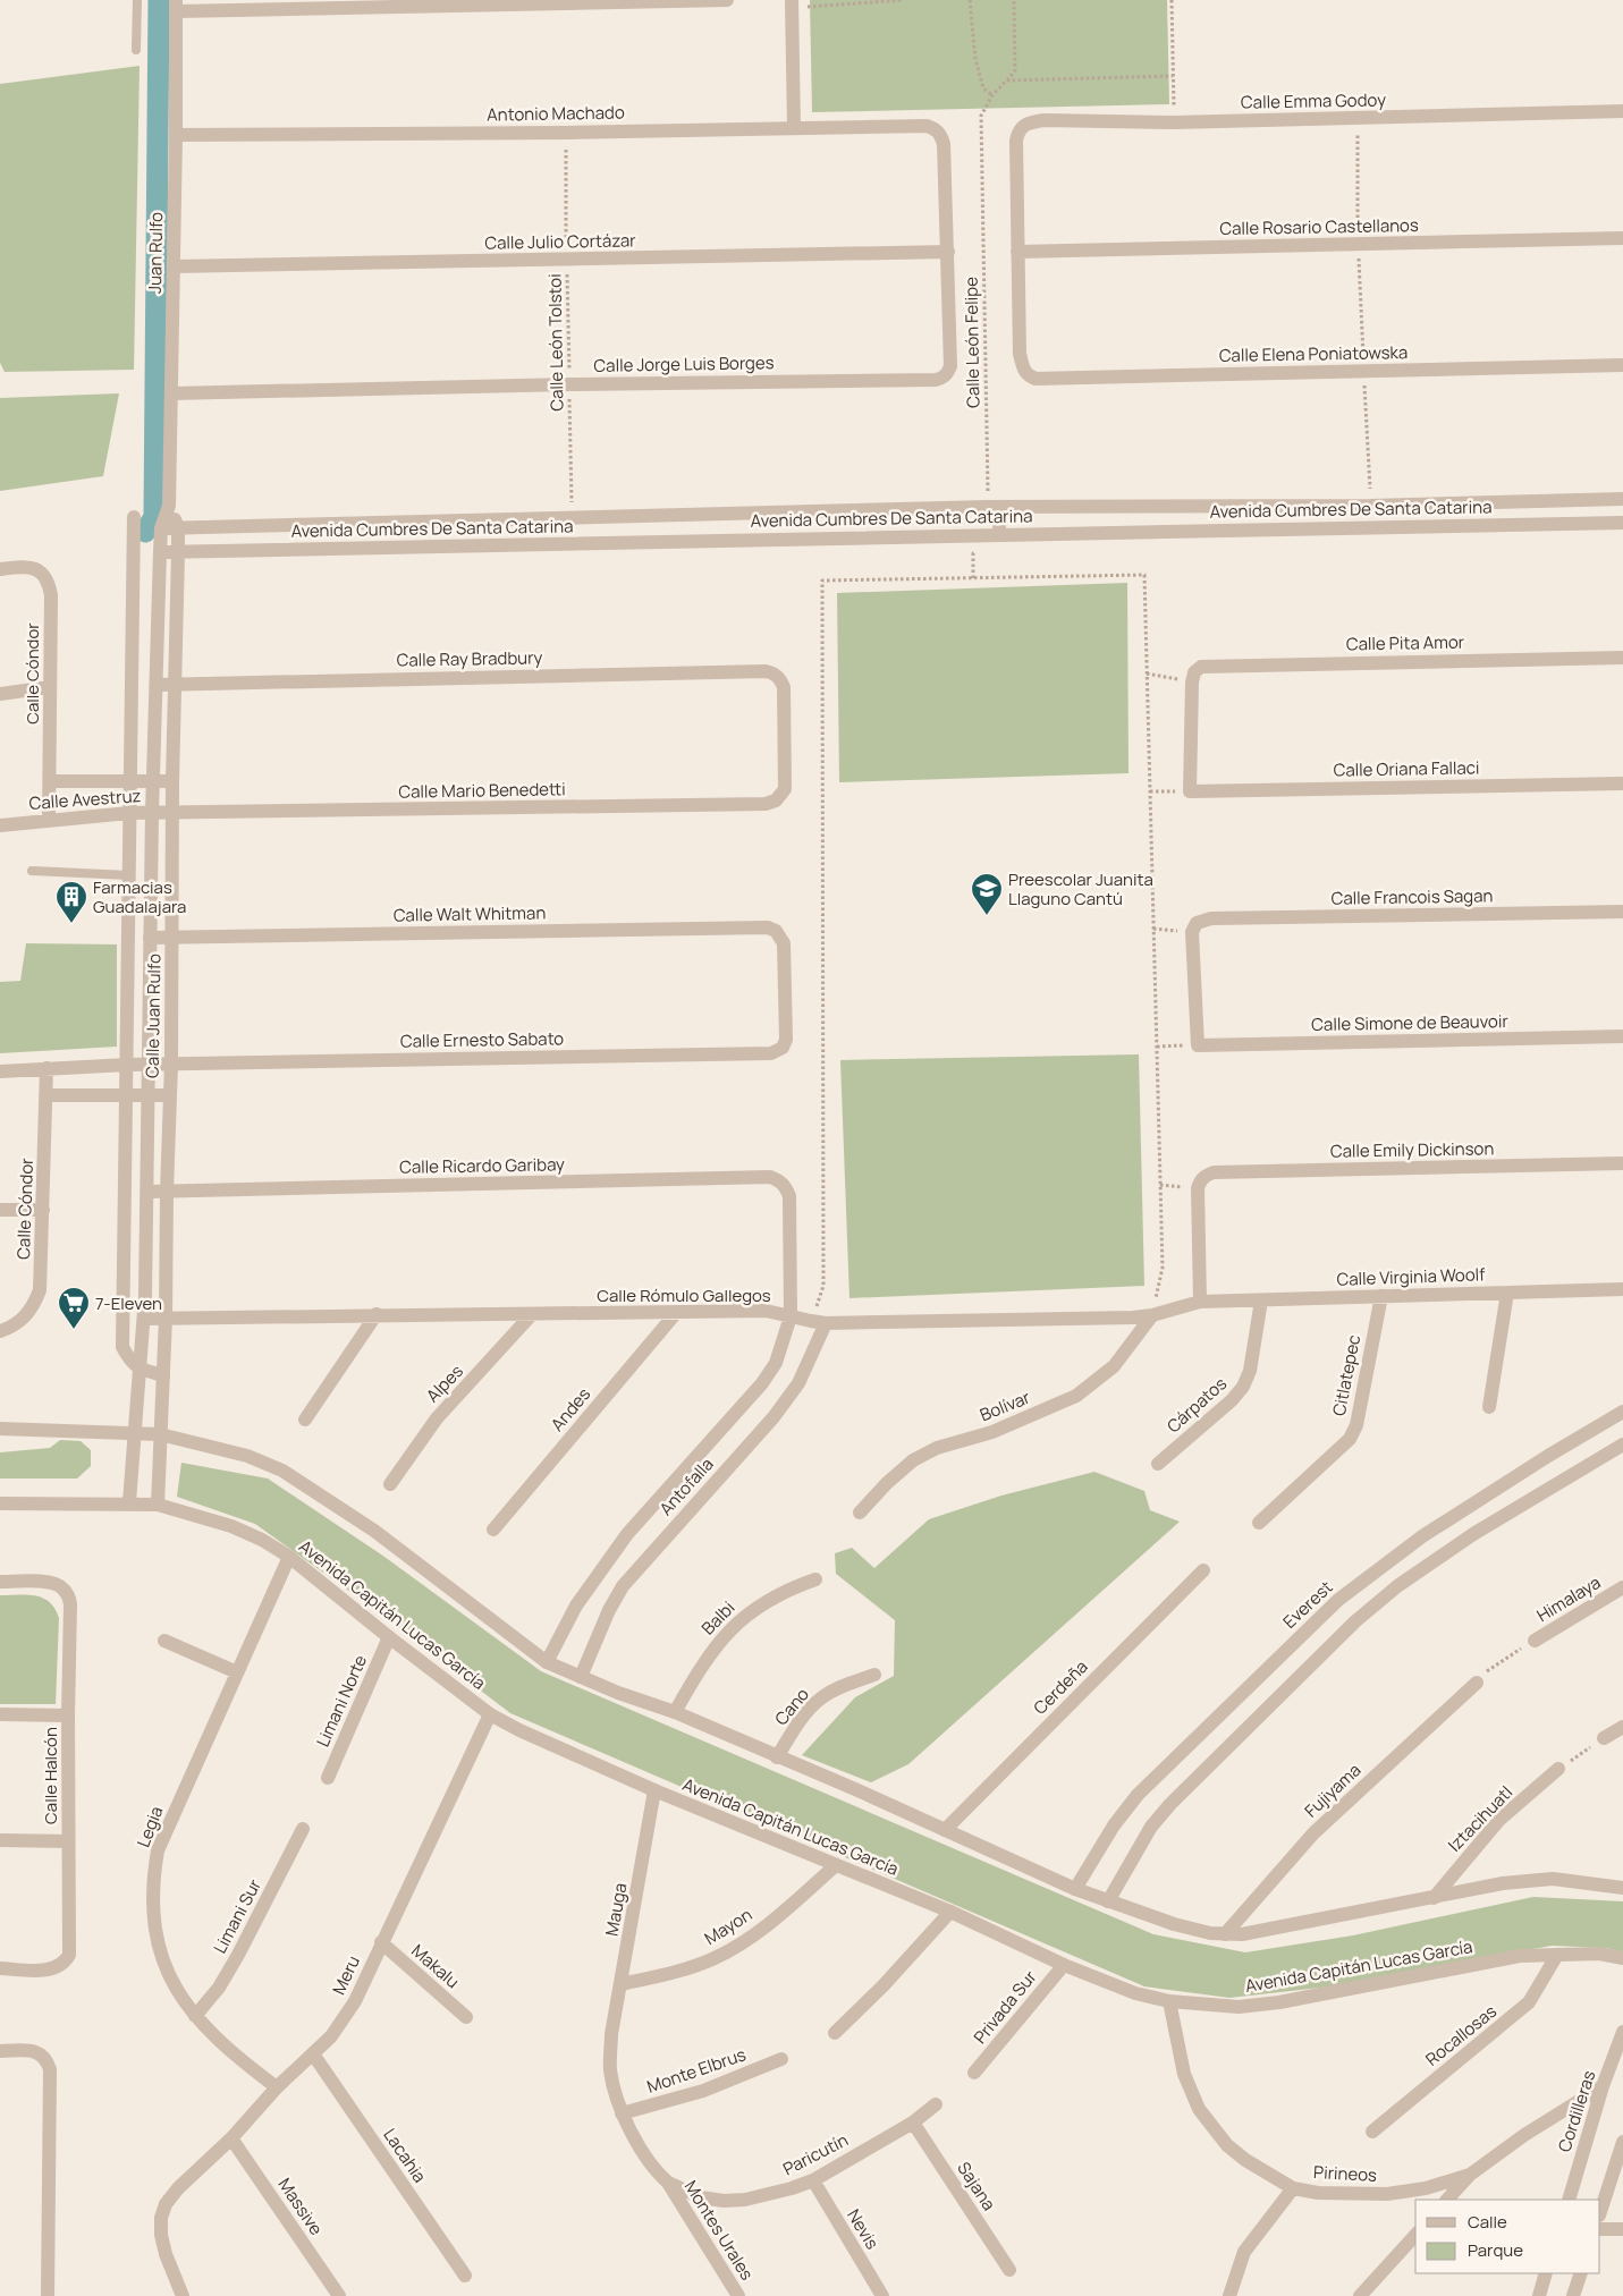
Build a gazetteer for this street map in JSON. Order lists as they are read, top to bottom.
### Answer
{
  "streets": {
    "street": [
      "Calle Emma Godoy",
      "Antonio Machado",
      "Calle Rosario Castellanos",
      "Calle Julio Cortázar",
      "Juan Rulfo",
      "Calle Elena Poniatowska",
      "Calle Jorge Luis Borges",
      "Avenida Cumbres De Santa Catarina",
      "Calle Pita Amor",
      "Calle Ray Bradbury",
      "Calle Cóndor",
      "Calle Oriana Fallaci",
      "Calle Mario Benedetti",
      "Calle Avestruz",
      "Calle Francois Sagan",
      "Calle Walt Whitman",
      "Calle Juan Rulfo",
      "Calle Simone de Beauvoir",
      "Calle Ernesto Sabato",
      "Calle Emily Dickinson",
      "Calle Ricardo Garibay",
      "Calle Virginia Woolf",
      "Calle Rómulo Gallegos",
      "Citlatepec",
      "Alpes",
      "Cárpatos",
      "Bolívar",
      "Andes",
      "Antofalla",
      "Himalaya",
      "Everest",
      "Avenida Capitán Lucas García",
      "Balbi",
      "Cerdeña",
      "Limani Norte",
      "Cano",
      "Calle Halcón",
      "Fujiyama",
      "Iztacihuatl",
      "Legia",
      "Mauga",
      "Limani Sur",
      "Mayon",
      "Makalu",
      "Meru",
      "Privada Sur",
      "Rocallosas",
      "Monte Elbrus",
      "Cordilleras",
      "Paricutín",
      "Lacahia",
      "Pirineos",
      "Sajana",
      "Massive",
      "Nevis",
      "Montes Urales"
    ],
    "path": ["Calle León Tolstoi", "Calle León Felipe"]
  },
  "crossings": [
    ["Calle Emma Godoy", "Calle Rosario Castellanos"],
    ["Calle Emma Godoy", "Calle Elena Poniatowska"],
    ["Antonio Machado", "Juan Rulfo"],
    ["Antonio Machado", "Calle León Tolstoi"],
    ["Antonio Machado", "Calle Jorge Luis Borges"],
    ["Calle Rosario Castellanos", "Calle Elena Poniatowska"],
    ["Calle Julio Cortázar", "Juan Rulfo"],
    ["Calle Julio Cortázar", "Calle León Tolstoi"],
    ["Calle Julio Cortázar", "Calle Jorge Luis Borges"],
    ["Juan Rulfo", "Calle Jorge Luis Borges"],
    ["Juan Rulfo", "Avenida Cumbres De Santa Catarina"],
    ["Juan Rulfo", "Calle Juan Rulfo"],
    ["Calle León Tolstoi", "Calle Jorge Luis Borges"],
    ["Calle León Tolstoi", "Avenida Cumbres De Santa Catarina"],
    ["Calle León Felipe", "Avenida Cumbres De Santa Catarina"],
    ["Avenida Cumbres De Santa Catarina", "Calle Juan Rulfo"],
    ["Calle Ray Bradbury", "Calle Mario Benedetti"],
    ["Calle Ray Bradbury", "Calle Juan Rulfo"],
    ["Calle Cóndor", "Calle Avestruz"],
    ["Calle Cóndor", "Calle Ernesto Sabato"],
    ["Calle Mario Benedetti", "Calle Avestruz"],
    ["Calle Mario Benedetti", "Calle Juan Rulfo"],
    ["Calle Avestruz", "Calle Juan Rulfo"],
    ["Calle Walt Whitman", "Calle Juan Rulfo"],
    ["Calle Walt Whitman", "Calle Ernesto Sabato"],
    ["Calle Juan Rulfo", "Calle Ernesto Sabato"],
    ["Calle Juan Rulfo", "Calle Ricardo Garibay"],
    ["Calle Juan Rulfo", "Calle Rómulo Gallegos"],
    ["Calle Juan Rulfo", "Avenida Capitán Lucas García"],
    ["Calle Emily Dickinson", "Calle Virginia Woolf"],
    ["Calle Emily Dickinson", "Calle Rómulo Gallegos"],
    ["Calle Ricardo Garibay", "Antofalla"],
    ["Calle Virginia Woolf", "Calle Rómulo Gallegos"],
    ["Calle Virginia Woolf", "Citlatepec"],
    ["Calle Virginia Woolf", "Cárpatos"],
    ["Calle Rómulo Gallegos", "Alpes"],
    ["Calle Rómulo Gallegos", "Bolívar"],
    ["Calle Rómulo Gallegos", "Andes"],
    ["Calle Rómulo Gallegos", "Antofalla"],
    ["Avenida Capitán Lucas García", "Limani Norte"],
    ["Avenida Capitán Lucas García", "Legia"],
    ["Avenida Capitán Lucas García", "Mauga"],
    ["Avenida Capitán Lucas García", "Mayon"],
    ["Avenida Capitán Lucas García", "Meru"],
    ["Avenida Capitán Lucas García", "Privada Sur"],
    ["Avenida Capitán Lucas García", "Rocallosas"],
    ["Avenida Capitán Lucas García", "Pirineos"],
    ["Legia", "Limani Sur"],
    ["Legia", "Meru"],
    ["Mauga", "Mayon"],
    ["Mauga", "Monte Elbrus"],
    ["Makalu", "Meru"],
    ["Meru", "Lacahia"],
    ["Meru", "Massive"],
    ["Cordilleras", "Pirineos"],
    ["Paricutín", "Sajana"],
    ["Paricutín", "Nevis"],
    ["Paricutín", "Montes Urales"]
  ],
  "places": {
    "school or university": ["Preescolar Juanita Llaguno Cantú"],
    "building": ["Farmacias Guadalajara"],
    "supermarket": ["7-Eleven"]
  },
  "legend": ["Calle", "Parque"]
}
